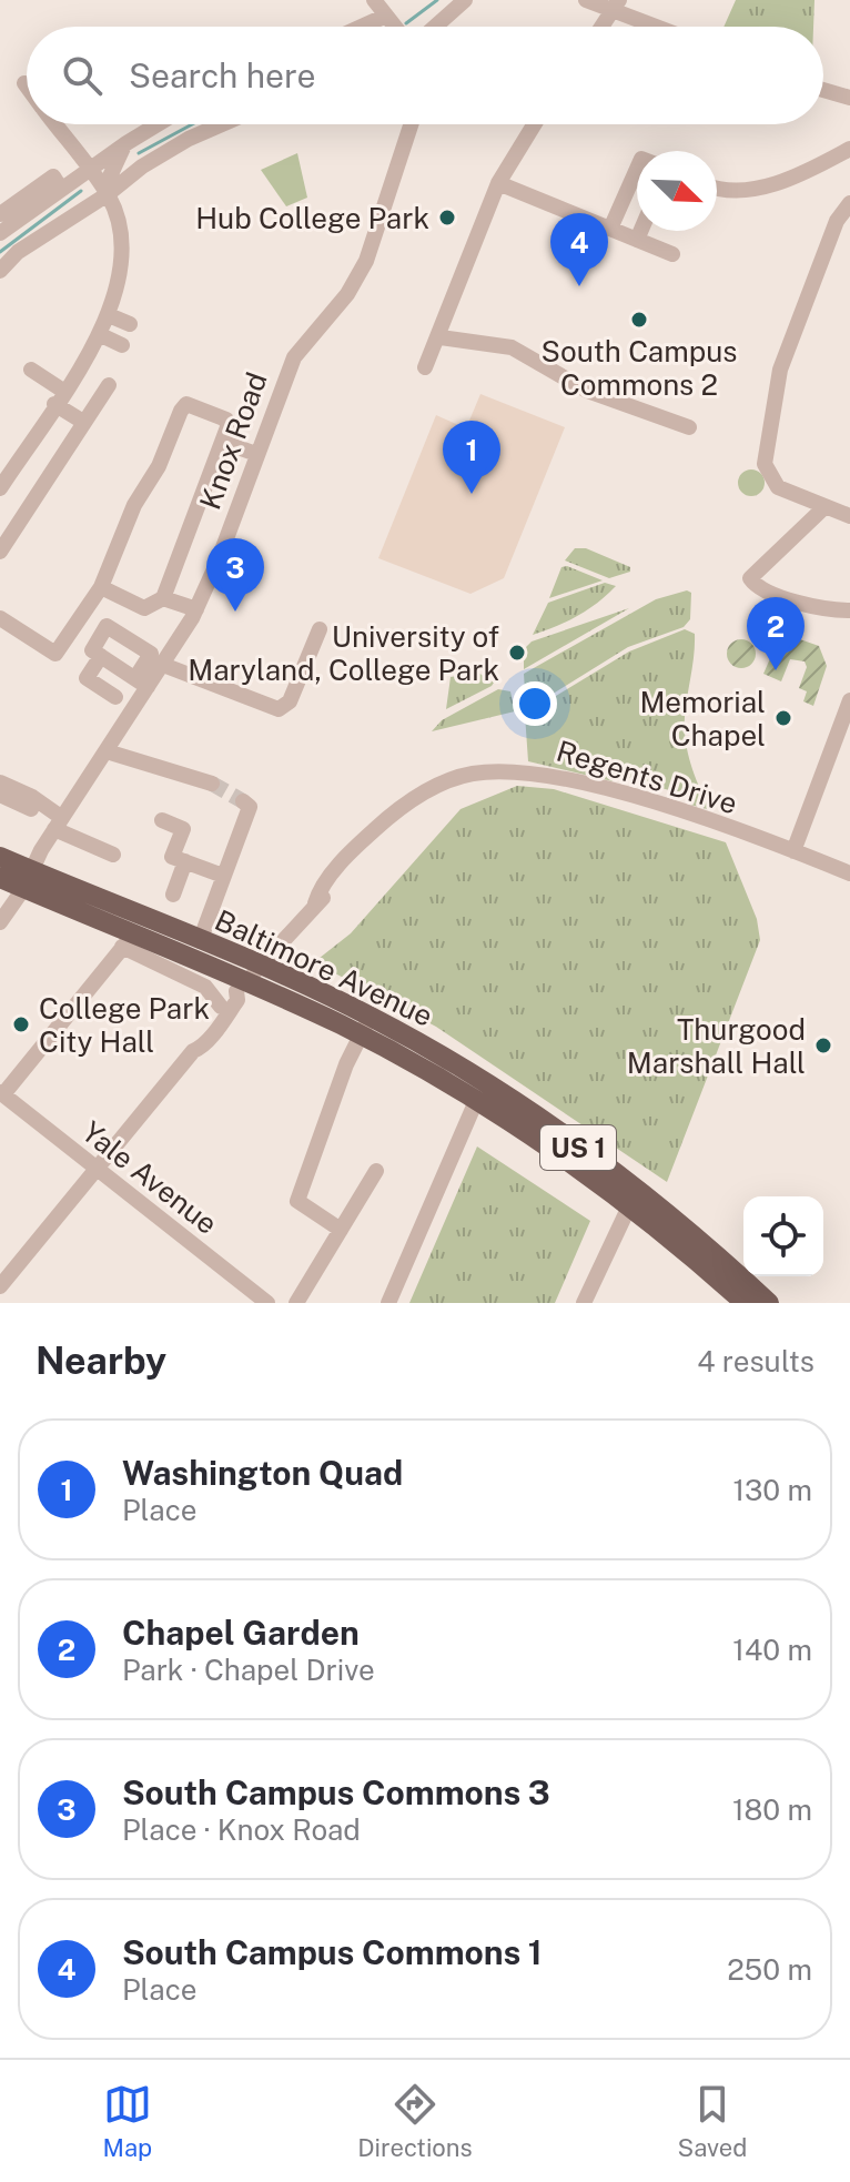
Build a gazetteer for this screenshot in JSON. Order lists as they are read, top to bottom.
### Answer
{
  "streets": {
    "main road": ["Baltimore Avenue", "US 1"],
    "street": ["Knox Road", "Regents Drive", "Yale Avenue"]
  },
  "crossings": [
    ["Knox Road", "Baltimore Avenue"],
    ["Regents Drive", "Baltimore Avenue"]
  ],
  "places": [
    "Hub College Park",
    "South Campus Commons 2",
    "University of Maryland, College Park",
    "Memorial Chapel",
    "College Park City Hall",
    "Thurgood Marshall Hall"
  ],
  "north": "bottom right",
  "page": {
    "search": "Search here",
    "pins": [
      "4",
      "1",
      "3",
      "2"
    ],
    "heading": ["Nearby", "4 results"],
    "list": [
      {
        "mark": "1",
        "name": "Washington Quad",
        "note": "Place",
        "value": "130 m"
      },
      {
        "mark": "2",
        "name": "Chapel Garden",
        "note": "Park · Chapel Drive",
        "value": "140 m"
      },
      {
        "mark": "3",
        "name": "South Campus Commons 3",
        "note": "Place · Knox Road",
        "value": "180 m"
      },
      {
        "mark": "4",
        "name": "South Campus Commons 1",
        "note": "Place",
        "value": "250 m"
      }
    ],
    "nav": ["Map", "Directions", "Saved"]
  }
}
